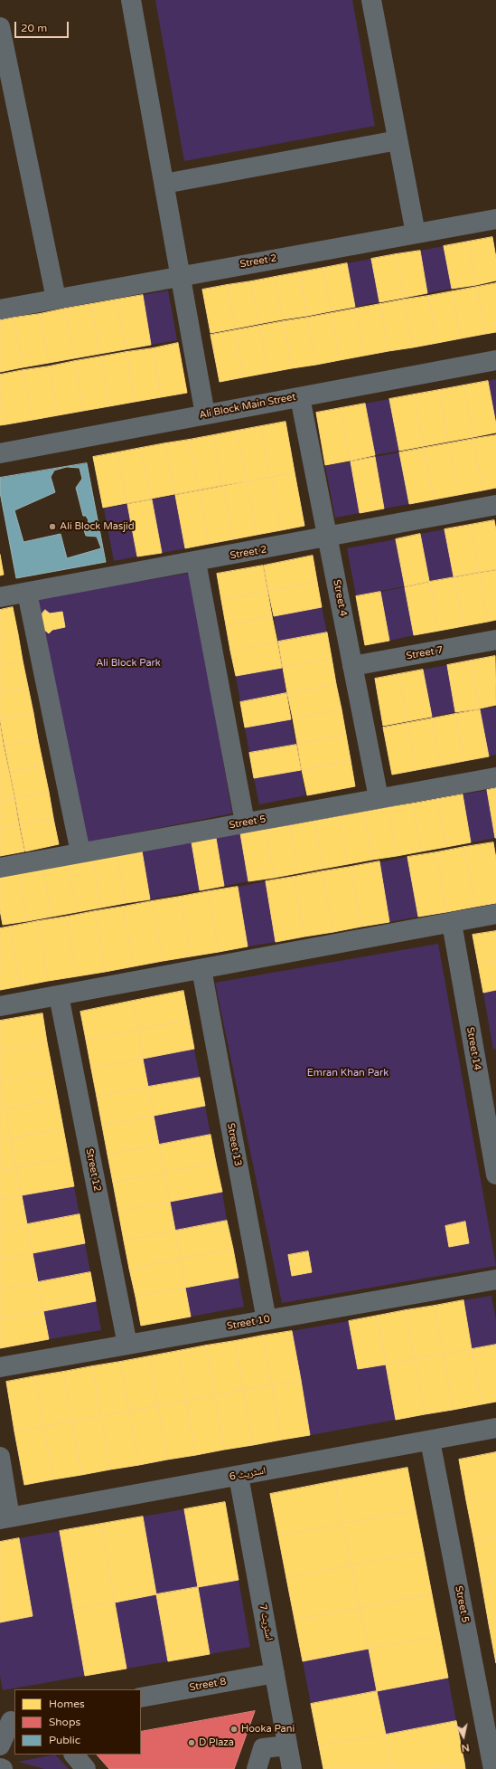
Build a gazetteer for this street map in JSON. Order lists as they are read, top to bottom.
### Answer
{
  "streets": {
    "street": [
      "Street 2",
      "Ali Block Main Street",
      "Street 4",
      "Street 7",
      "Street 5",
      "Street 14",
      "Street 13",
      "Street 12",
      "Street 10",
      "اسٹریٹ 6",
      "اسٹریٹ 7",
      "Street 8"
    ]
  },
  "crossings": [
    ["Street 2", "Street 4"],
    ["Ali Block Main Street", "Street 4"],
    ["Street 4", "Street 7"],
    ["Street 4", "Street 5"],
    ["Street 5", "اسٹریٹ 6"],
    ["Street 13", "Street 10"],
    ["Street 12", "Street 10"],
    ["اسٹریٹ 6", "اسٹریٹ 7"],
    ["اسٹریٹ 7", "Street 8"]
  ],
  "parks": ["Ali Block Park", "Emran Khan Park"],
  "places": ["Ali Block Masjid", "Hooka Pani", "D Plaza"],
  "legend": ["Homes", "Shops", "Public"],
  "scale_bar": "20 m",
  "north": "bottom"
}
